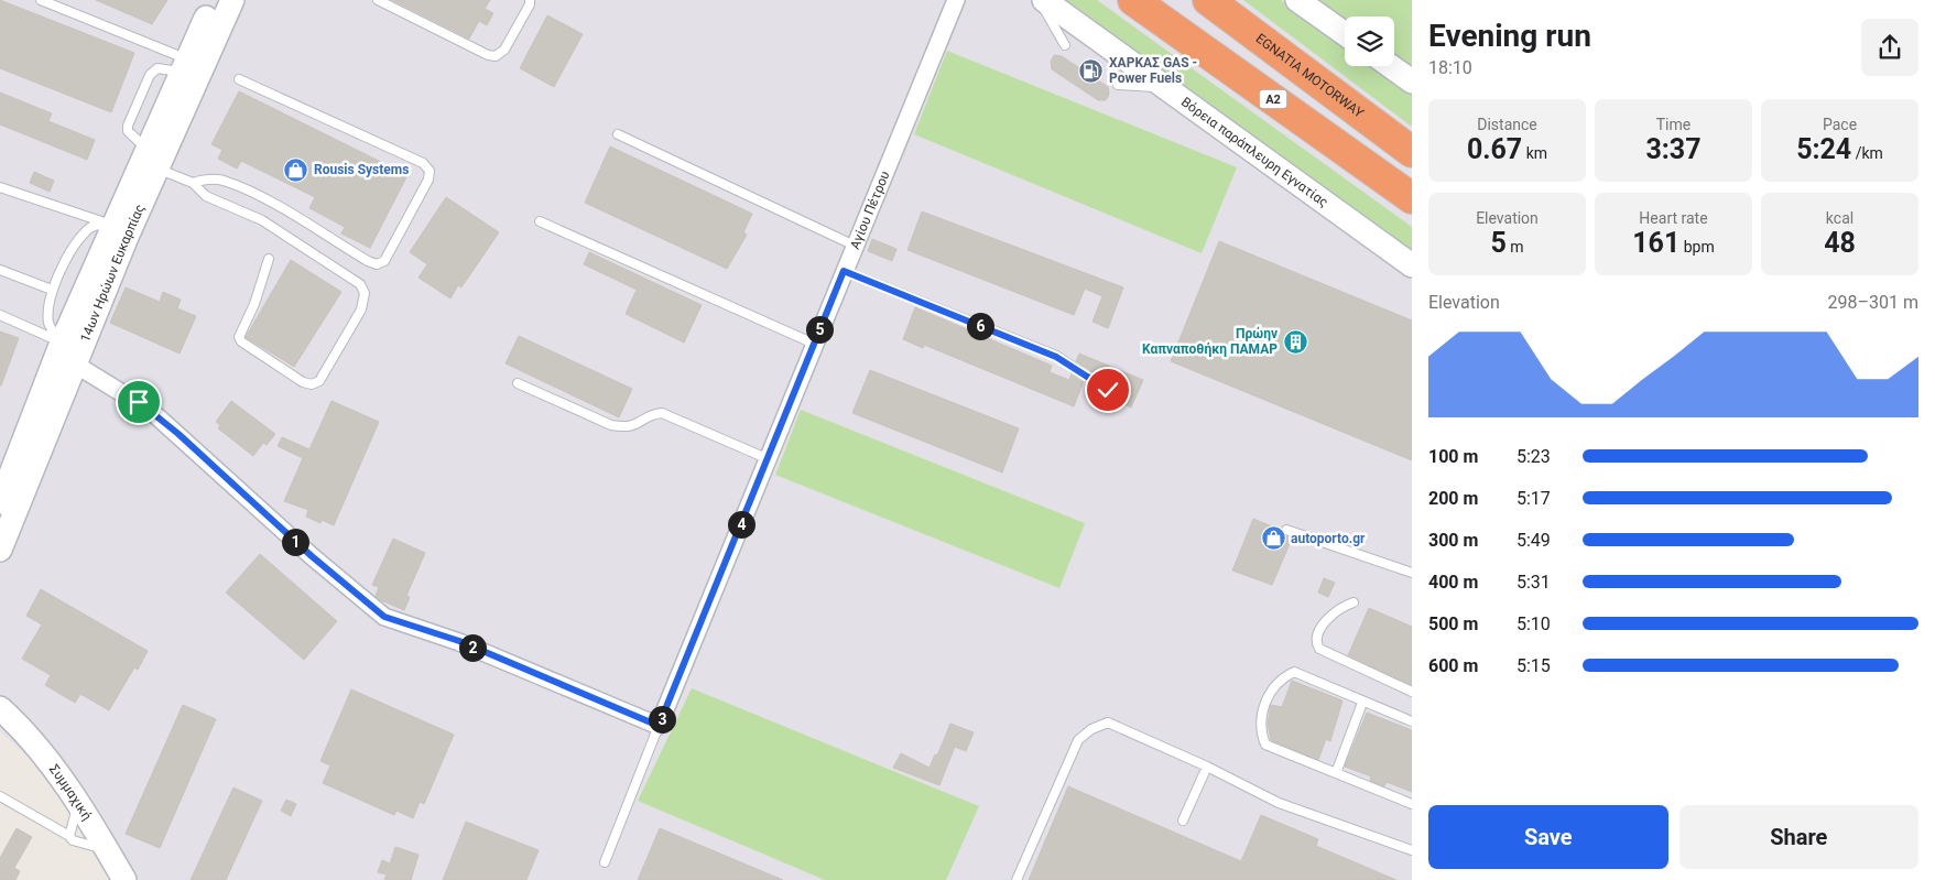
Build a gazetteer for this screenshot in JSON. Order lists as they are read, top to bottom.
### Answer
{
  "streets": {
    "highway": ["EGNATIA MOTORWAY", "Α2"],
    "main road": ["Βόρεια παράπλευρη Εγνατίας", "14ων Ηρώων Ευκαρπίας", "Συμμαχική"],
    "street": ["Αγίου Πέτρου"]
  },
  "places": {
    "fuel station": ["ΧΑΡΚΑΣ GAS - Power Fuels"],
    "shop": ["Rousis Systems", "autoporto.gr"],
    "building": ["Πρώην Καπναποθήκη ΠΑΜΑΡ"]
  },
  "page": {
    "heading": ["Evening run", "18:10"],
    "stats": [
      ["Distance", "0.67 km"],
      ["Time", "3:37"],
      ["Pace", "5:24 /km"],
      ["Elevation", "5 m"],
      ["Heart rate", "161 bpm"],
      ["kcal", "48"]
    ],
    "chart": ["Elevation", "298–301 m"],
    "pins": [
      "6",
      "5",
      "4",
      "1",
      "2",
      "3"
    ],
    "list": [
      {
        "name": "100 m",
        "note": "5:23"
      },
      {
        "name": "200 m",
        "note": "5:17"
      },
      {
        "name": "300 m",
        "note": "5:49"
      },
      {
        "name": "400 m",
        "note": "5:31"
      },
      {
        "name": "500 m",
        "note": "5:10"
      },
      {
        "name": "600 m",
        "note": "5:15"
      }
    ],
    "buttons": ["Save", "Share"]
  }
}
